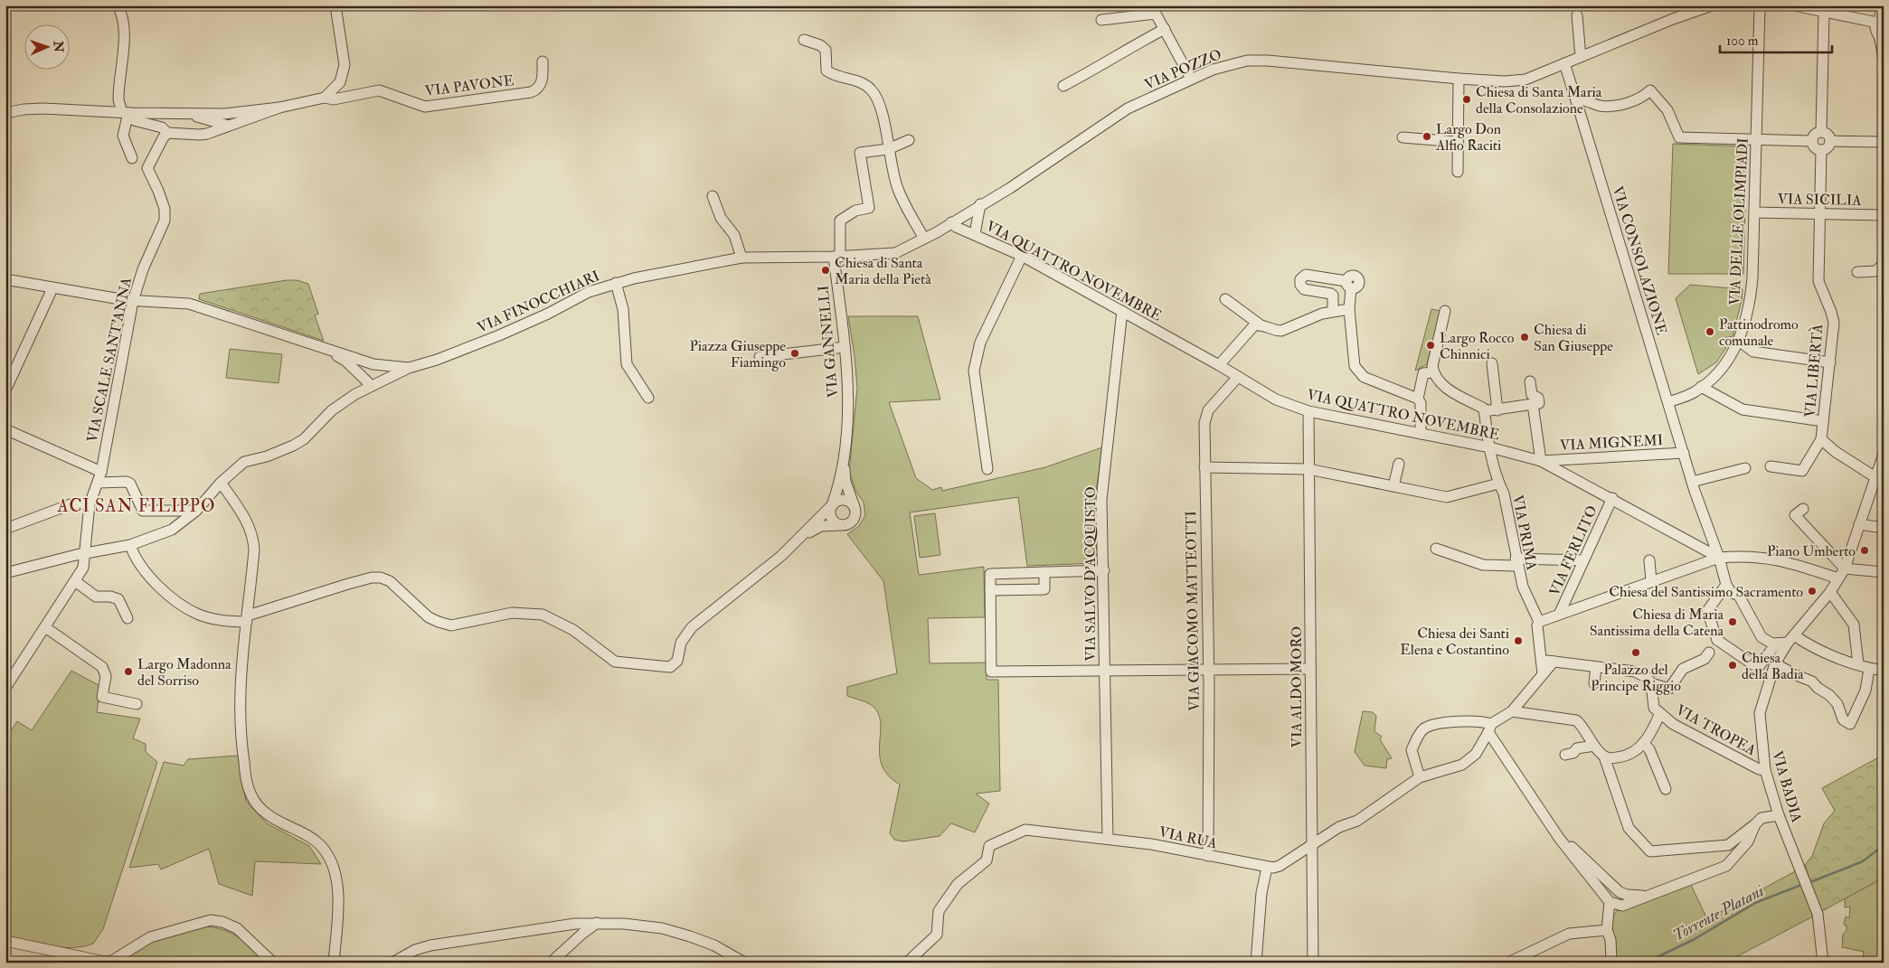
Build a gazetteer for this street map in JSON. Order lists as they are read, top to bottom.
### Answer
{
  "streets": {
    "street": [
      "VIA POZZO",
      "VIA PAVONE",
      "VIA SICILIA",
      "VIA DELLE OLIMPIADI",
      "VIA CONSOLAZIONE",
      "VIA QUATTRO NOVEMBRE",
      "VIA FINOCCHIARI",
      "VIA GANNELLI",
      "VIA SCALE SANT'ANNA",
      "VIA LIBERTÀ",
      "VIA MIGNEMI",
      "VIA PRIMA",
      "VIA FERLITO",
      "VIA SALVO D'ACQUISTO",
      "VIA GIACOMO MATTEOTTI",
      "VIA ALDO MORO",
      "VIA TROPEA",
      "VIA BADIA",
      "VIA RUA"
    ]
  },
  "crossings": [
    ["VIA POZZO", "VIA CONSOLAZIONE"],
    ["VIA POZZO", "VIA QUATTRO NOVEMBRE"],
    ["VIA POZZO", "VIA FINOCCHIARI"],
    ["VIA SICILIA", "VIA DELLE OLIMPIADI"],
    ["VIA SICILIA", "VIA LIBERTÀ"],
    ["VIA DELLE OLIMPIADI", "VIA CONSOLAZIONE"],
    ["VIA CONSOLAZIONE", "VIA QUATTRO NOVEMBRE"],
    ["VIA CONSOLAZIONE", "VIA MIGNEMI"],
    ["VIA QUATTRO NOVEMBRE", "VIA FINOCCHIARI"],
    ["VIA QUATTRO NOVEMBRE", "VIA MIGNEMI"],
    ["VIA QUATTRO NOVEMBRE", "VIA PRIMA"],
    ["VIA QUATTRO NOVEMBRE", "VIA FERLITO"],
    ["VIA QUATTRO NOVEMBRE", "VIA SALVO D'ACQUISTO"],
    ["VIA QUATTRO NOVEMBRE", "VIA GIACOMO MATTEOTTI"],
    ["VIA QUATTRO NOVEMBRE", "VIA ALDO MORO"],
    ["VIA FINOCCHIARI", "VIA GANNELLI"],
    ["VIA FINOCCHIARI", "VIA SCALE SANT'ANNA"],
    ["VIA SALVO D'ACQUISTO", "VIA RUA"],
    ["VIA GIACOMO MATTEOTTI", "VIA RUA"],
    ["VIA TROPEA", "VIA BADIA"]
  ],
  "districts": ["ACI SAN FILIPPO"],
  "water": ["Torrente Platani"],
  "places": [
    "Chiesa di Santa Maria della Consolazione",
    "Largo Don Alfio Raciti",
    "Chiesa di Santa Maria della Pietà",
    "Pattinodromo comunale",
    "Chiesa di San Giuseppe",
    "Largo Rocco Chinnici",
    "Piazza Giuseppe Fiamingo",
    "Piano Umberto",
    "Chiesa del Santissimo Sacramento",
    "Chiesa di Maria Santissima della Catena",
    "Chiesa dei Santi Elena e Costantino",
    "Palazzo del Principe Riggio",
    "Chiesa della Badia",
    "Largo Madonna del Sorriso"
  ],
  "scale_bar": "100 m",
  "north": "right"
}
